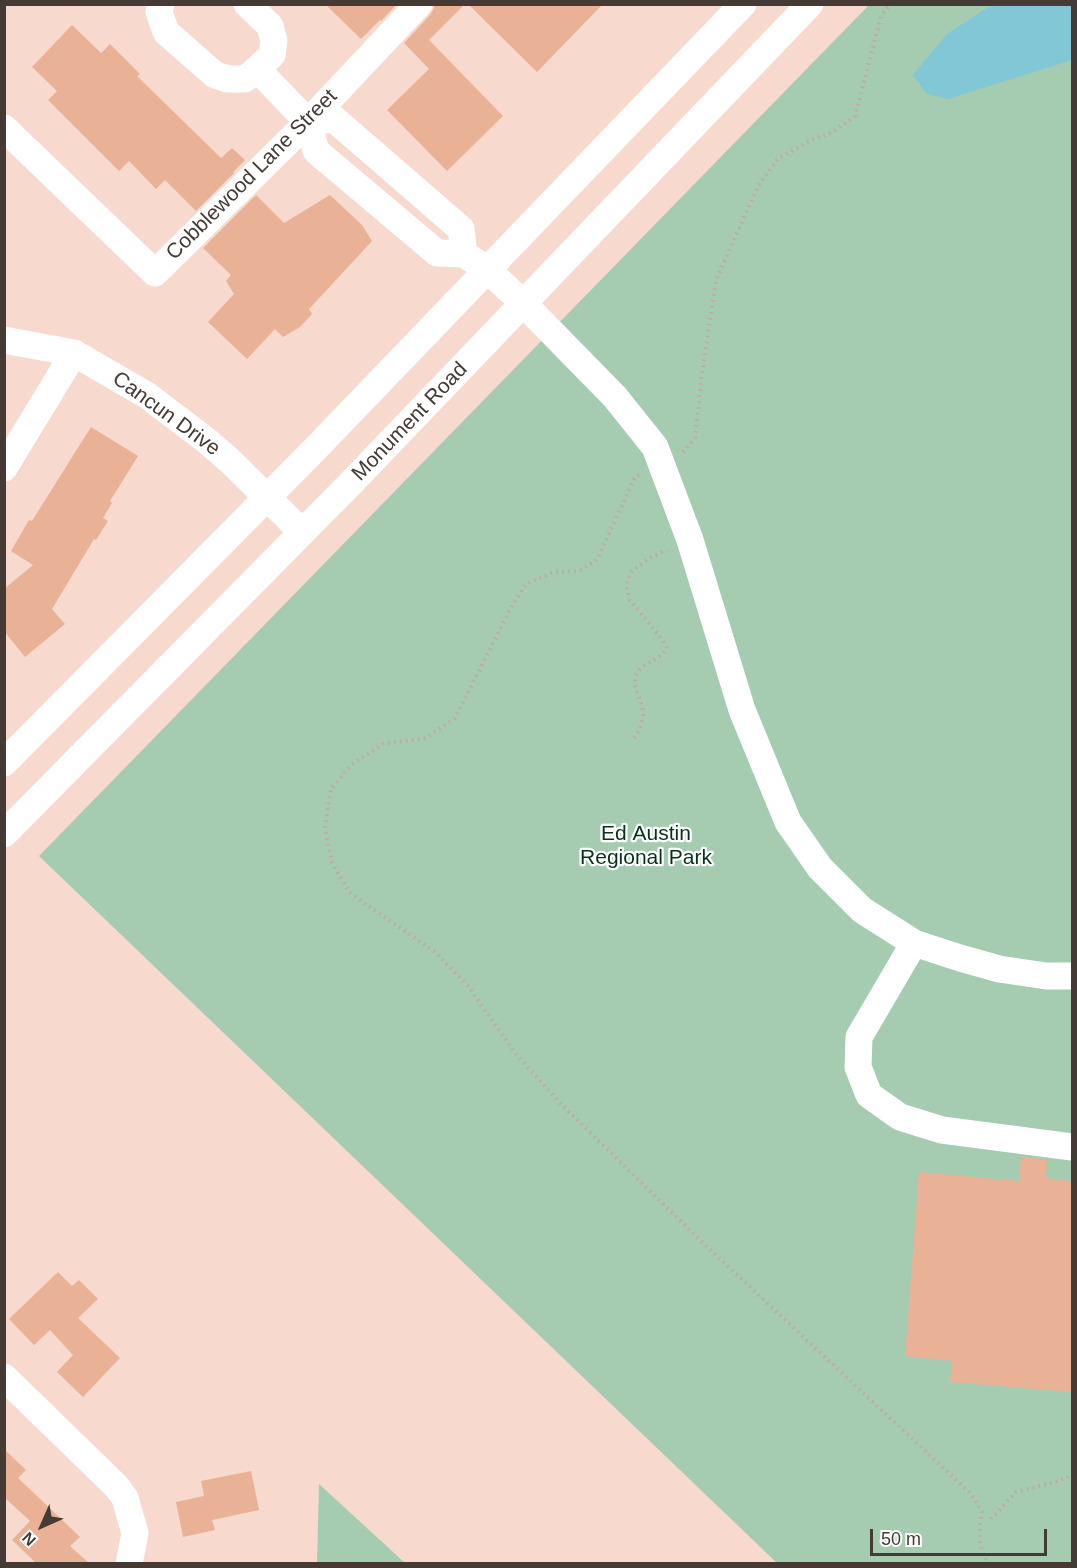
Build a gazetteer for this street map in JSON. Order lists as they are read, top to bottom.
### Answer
{
  "streets": {
    "street": ["Cobblewood Lane Street", "Cancun Drive", "Monument Road"]
  },
  "crossings": [
    ["Cancun Drive", "Monument Road"]
  ],
  "parks": ["Ed Austin Regional Park"],
  "scale_bar": "50 m",
  "north": "bottom left"
}
